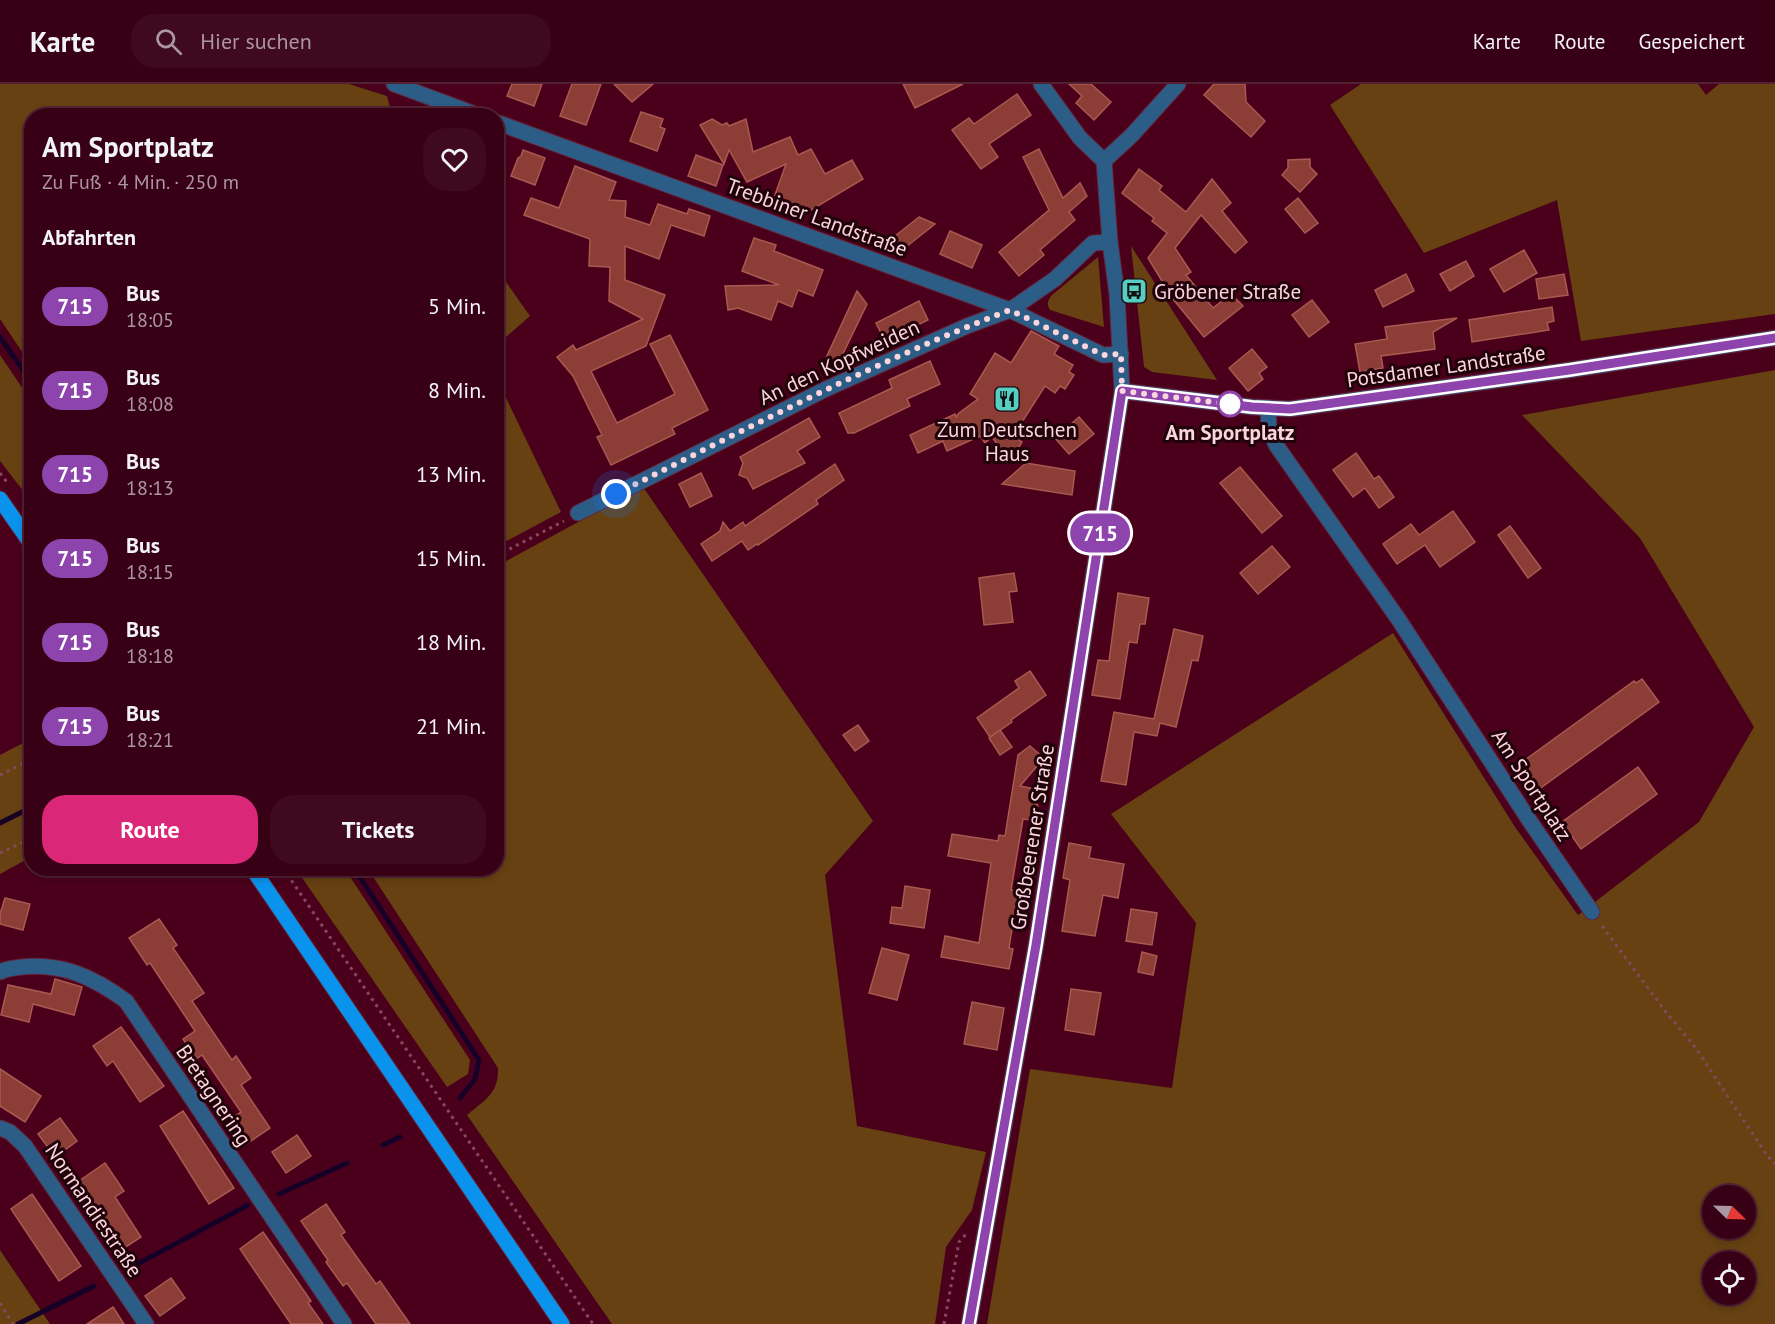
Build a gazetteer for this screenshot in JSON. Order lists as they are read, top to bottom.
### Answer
{
  "streets": {
    "street": [
      "Trebbiner Landstraße",
      "An den Kopfweiden",
      "Potsdamer Landstraße",
      "Am Sportplatz",
      "Großbeerener Straße",
      "Bretagnering",
      "Normandiestraße"
    ]
  },
  "crossings": [
    ["Trebbiner Landstraße", "An den Kopfweiden"],
    ["Trebbiner Landstraße", "Großbeerener Straße"],
    ["Potsdamer Landstraße", "Am Sportplatz"],
    ["Potsdamer Landstraße", "Großbeerener Straße"]
  ],
  "places": {
    "bus stop": ["Gröbener Straße"],
    "restaurant": ["Zum Deutschen Haus"],
    "other": ["Am Sportplatz"]
  },
  "lines": ["bus line 715"],
  "north": "bottom right",
  "page": {
    "header": "Karte",
    "search": "Hier suchen",
    "nav": ["Karte", "Route", "Gespeichert"],
    "on_map": "715",
    "heading": [
      ["Am Sportplatz", "Zu Fuß · 4 Min. · 250 m"],
      "Abfahrten"
    ],
    "list": [
      {
        "mark": "715",
        "name": "Bus",
        "note": "18:05",
        "value": "5 Min."
      },
      {
        "mark": "715",
        "name": "Bus",
        "note": "18:08",
        "value": "8 Min."
      },
      {
        "mark": "715",
        "name": "Bus",
        "note": "18:13",
        "value": "13 Min."
      },
      {
        "mark": "715",
        "name": "Bus",
        "note": "18:15",
        "value": "15 Min."
      },
      {
        "mark": "715",
        "name": "Bus",
        "note": "18:18",
        "value": "18 Min."
      },
      {
        "mark": "715",
        "name": "Bus",
        "note": "18:21",
        "value": "21 Min."
      }
    ],
    "buttons": ["Route", "Tickets"]
  }
}
